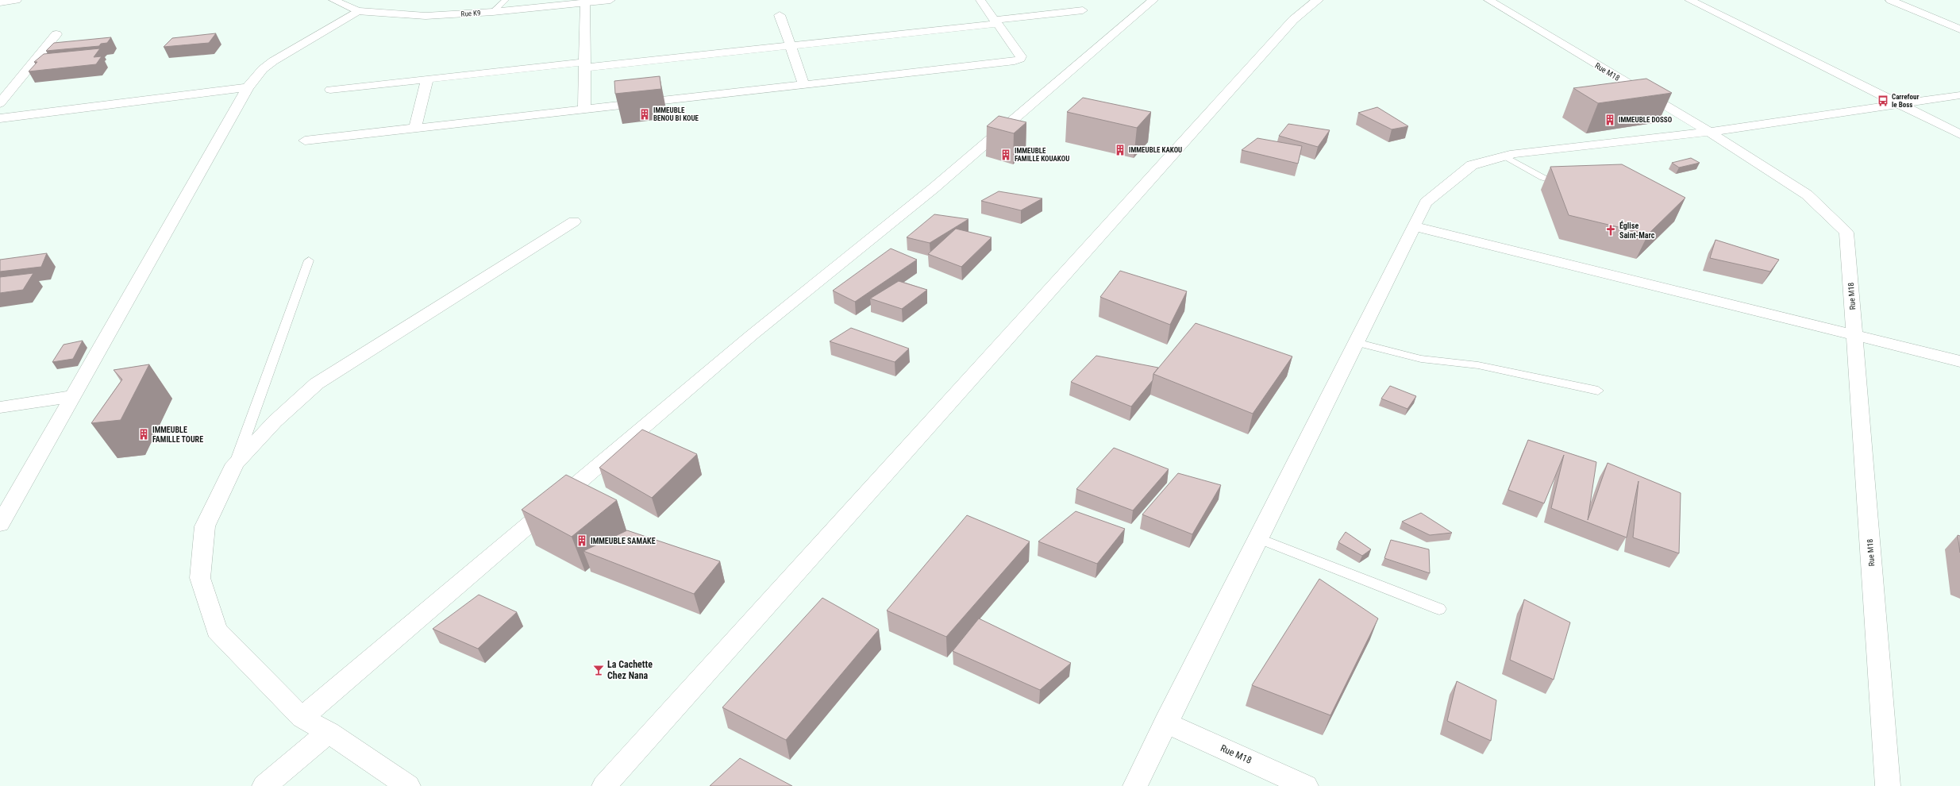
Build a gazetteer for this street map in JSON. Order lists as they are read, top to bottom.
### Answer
{
  "streets": {
    "street": ["Rue K9", "Rue M18"]
  },
  "places": {
    "bus stop": ["Carrefour le Boss"],
    "building": [
      "IMMEUBLE BENOU BI KOUE",
      "IMMEUBLE DOSSO",
      "IMMEUBLE KAKOU",
      "IMMEUBLE FAMILLE KOUAKOU",
      "IMMEUBLE FAMILLE TOURE",
      "IMMEUBLE SAMAKE"
    ],
    "church": ["Église Saint-Marc"],
    "bar": ["La Cachette Chez Nana"]
  }
}
